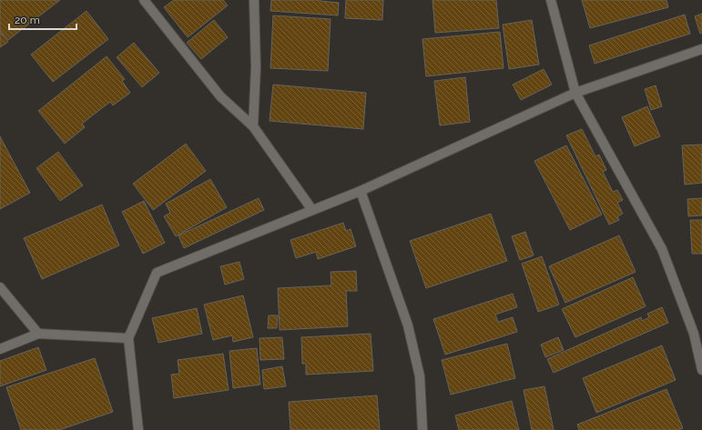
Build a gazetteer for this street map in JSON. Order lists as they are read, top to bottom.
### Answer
{
  "scale_bar": "20 m"
}
